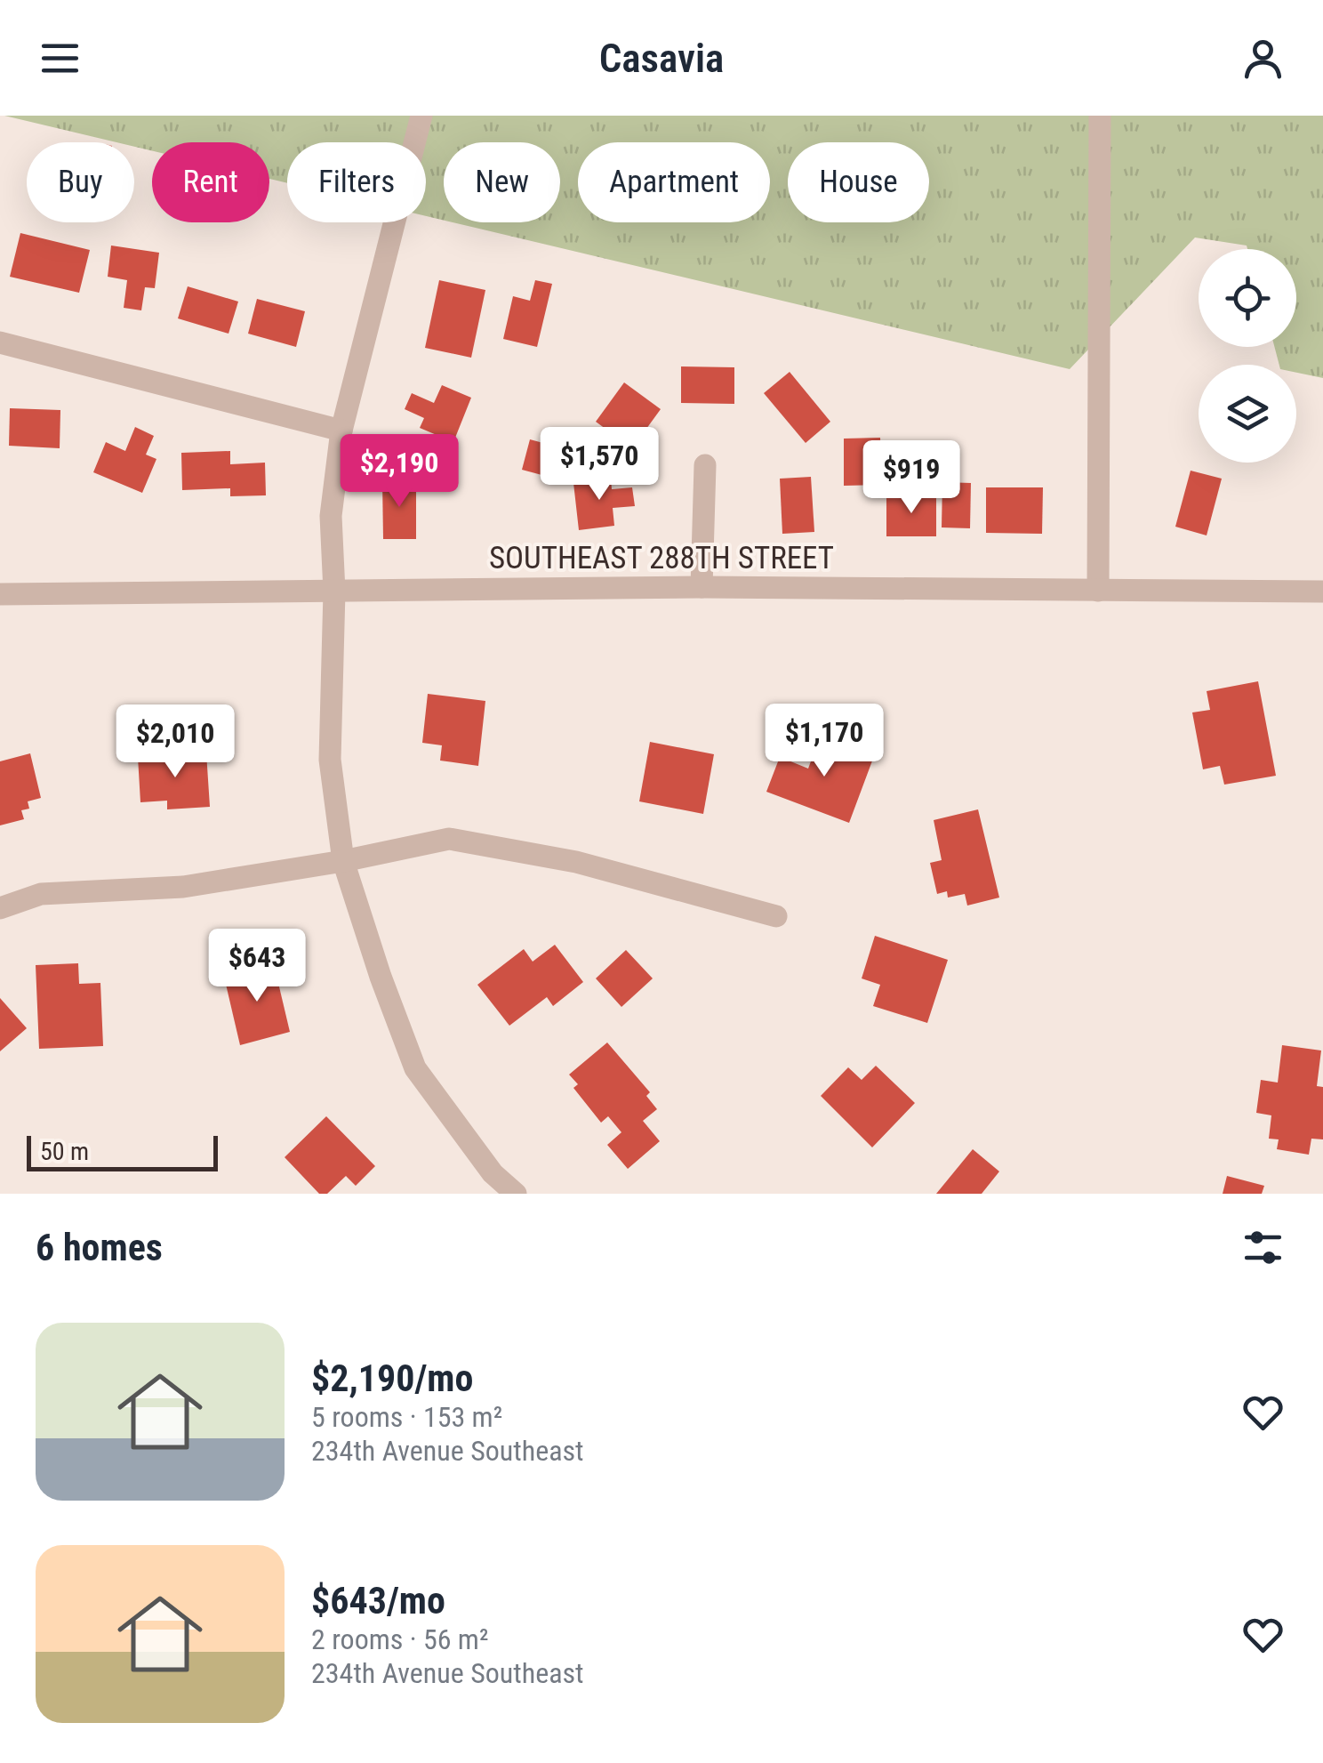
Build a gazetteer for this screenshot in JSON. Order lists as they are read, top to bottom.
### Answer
{
  "streets": {
    "street": ["SOUTHEAST 288TH STREET"]
  },
  "scale_bar": "50 m",
  "page": {
    "header": "Casavia",
    "chip": [
      "Buy",
      "Rent",
      "Filters",
      "New",
      "Apartment",
      "House"
    ],
    "price": [
      "$1,570",
      "$2,190",
      "$919",
      "$1,170",
      "$2,010",
      "$643"
    ],
    "scale": "50 m",
    "heading": "6 homes",
    "list": [
      {
        "name": "$2,190/mo",
        "note": "5 rooms · 153 m² · 234th Avenue Southeast"
      },
      {
        "name": "$643/mo",
        "note": "2 rooms · 56 m² · 234th Avenue Southeast"
      }
    ]
  }
}
